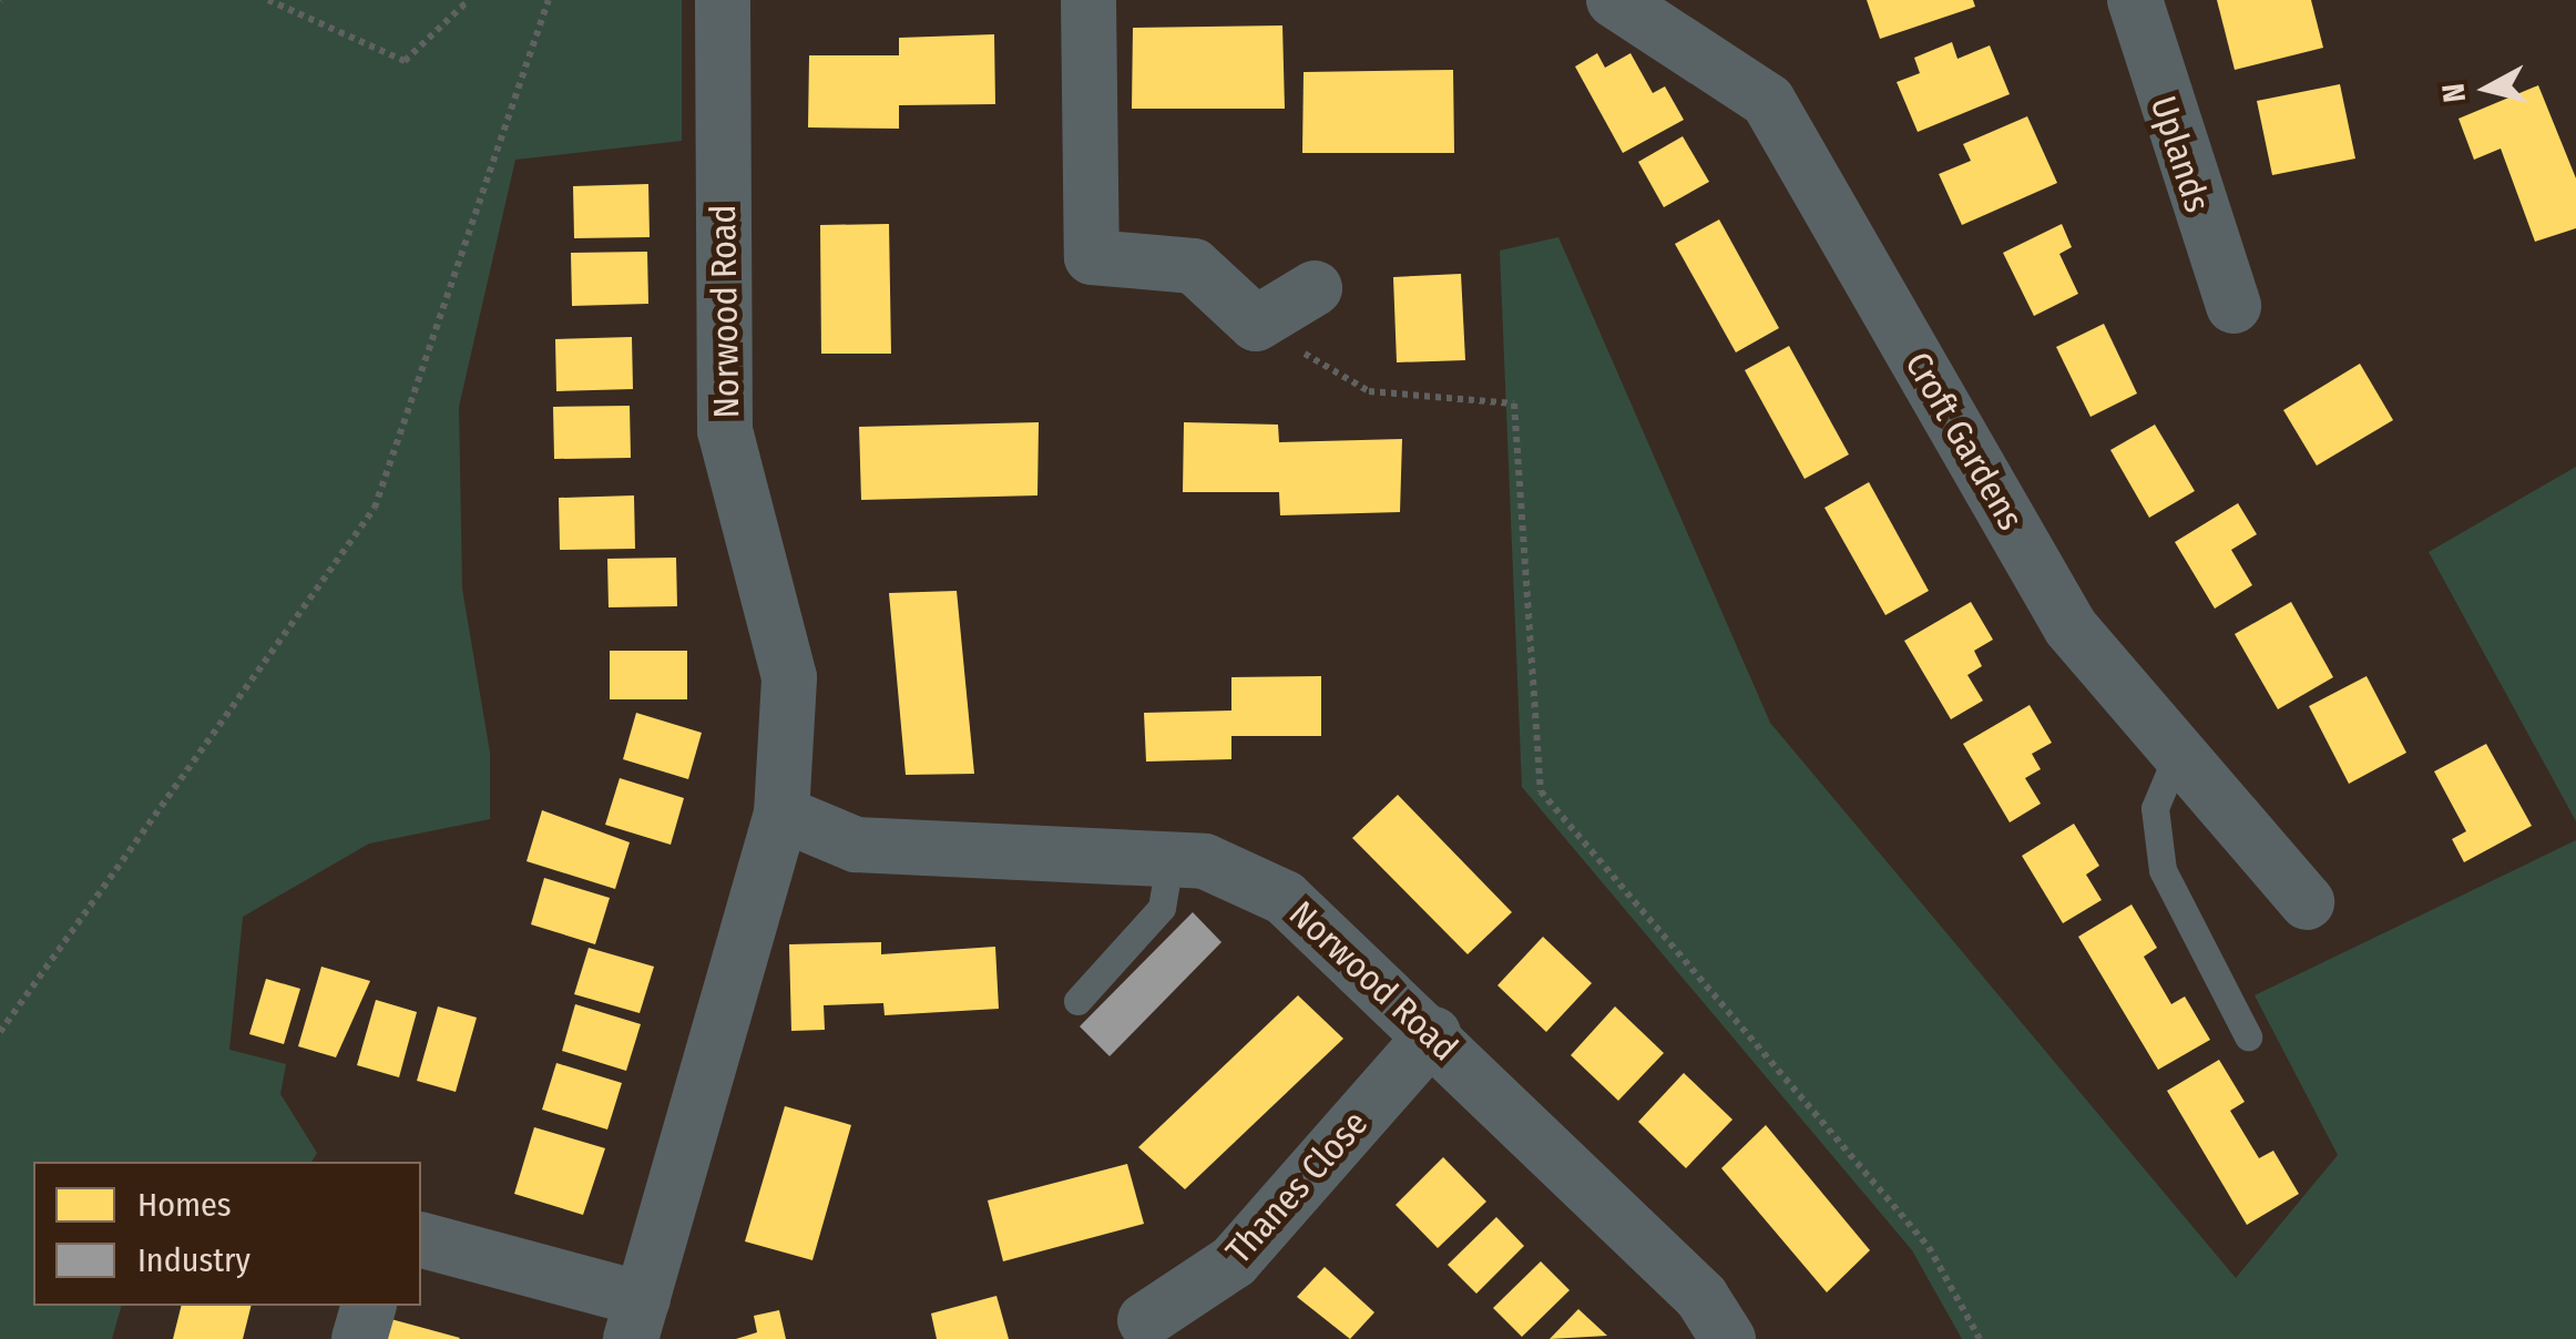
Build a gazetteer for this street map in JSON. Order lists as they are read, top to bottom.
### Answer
{
  "streets": {
    "street": [
      "Uplands",
      "Norwood Road",
      "Croft Gardens",
      "Thanes Close"
    ]
  },
  "crossings": [
    ["Norwood Road", "Thanes Close"]
  ],
  "legend": ["Homes", "Industry"],
  "north": "left"
}
